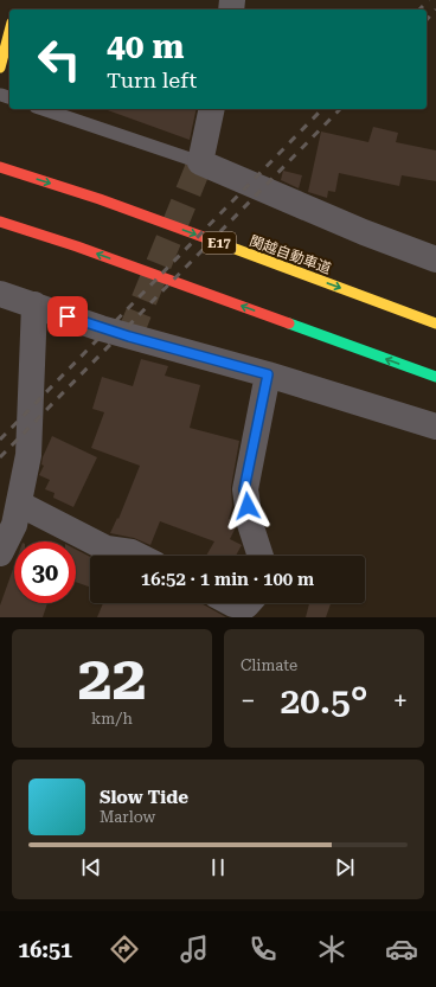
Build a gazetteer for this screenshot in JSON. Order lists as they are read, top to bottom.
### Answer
{
  "streets": {
    "main road": ["E17", "関越自動車道"]
  },
  "page": {
    "turn": ["40 m", "Turn left"],
    "limit": "30",
    "trip": "16:52 · 1 min · 100 m",
    "tile": [
      ["22", "km/h"],
      "Climate"
    ],
    "heat": ["−", "20.5°", "+"],
    "song": ["Slow Tide", "Marlow"],
    "tabs": "16:51"
  }
}
